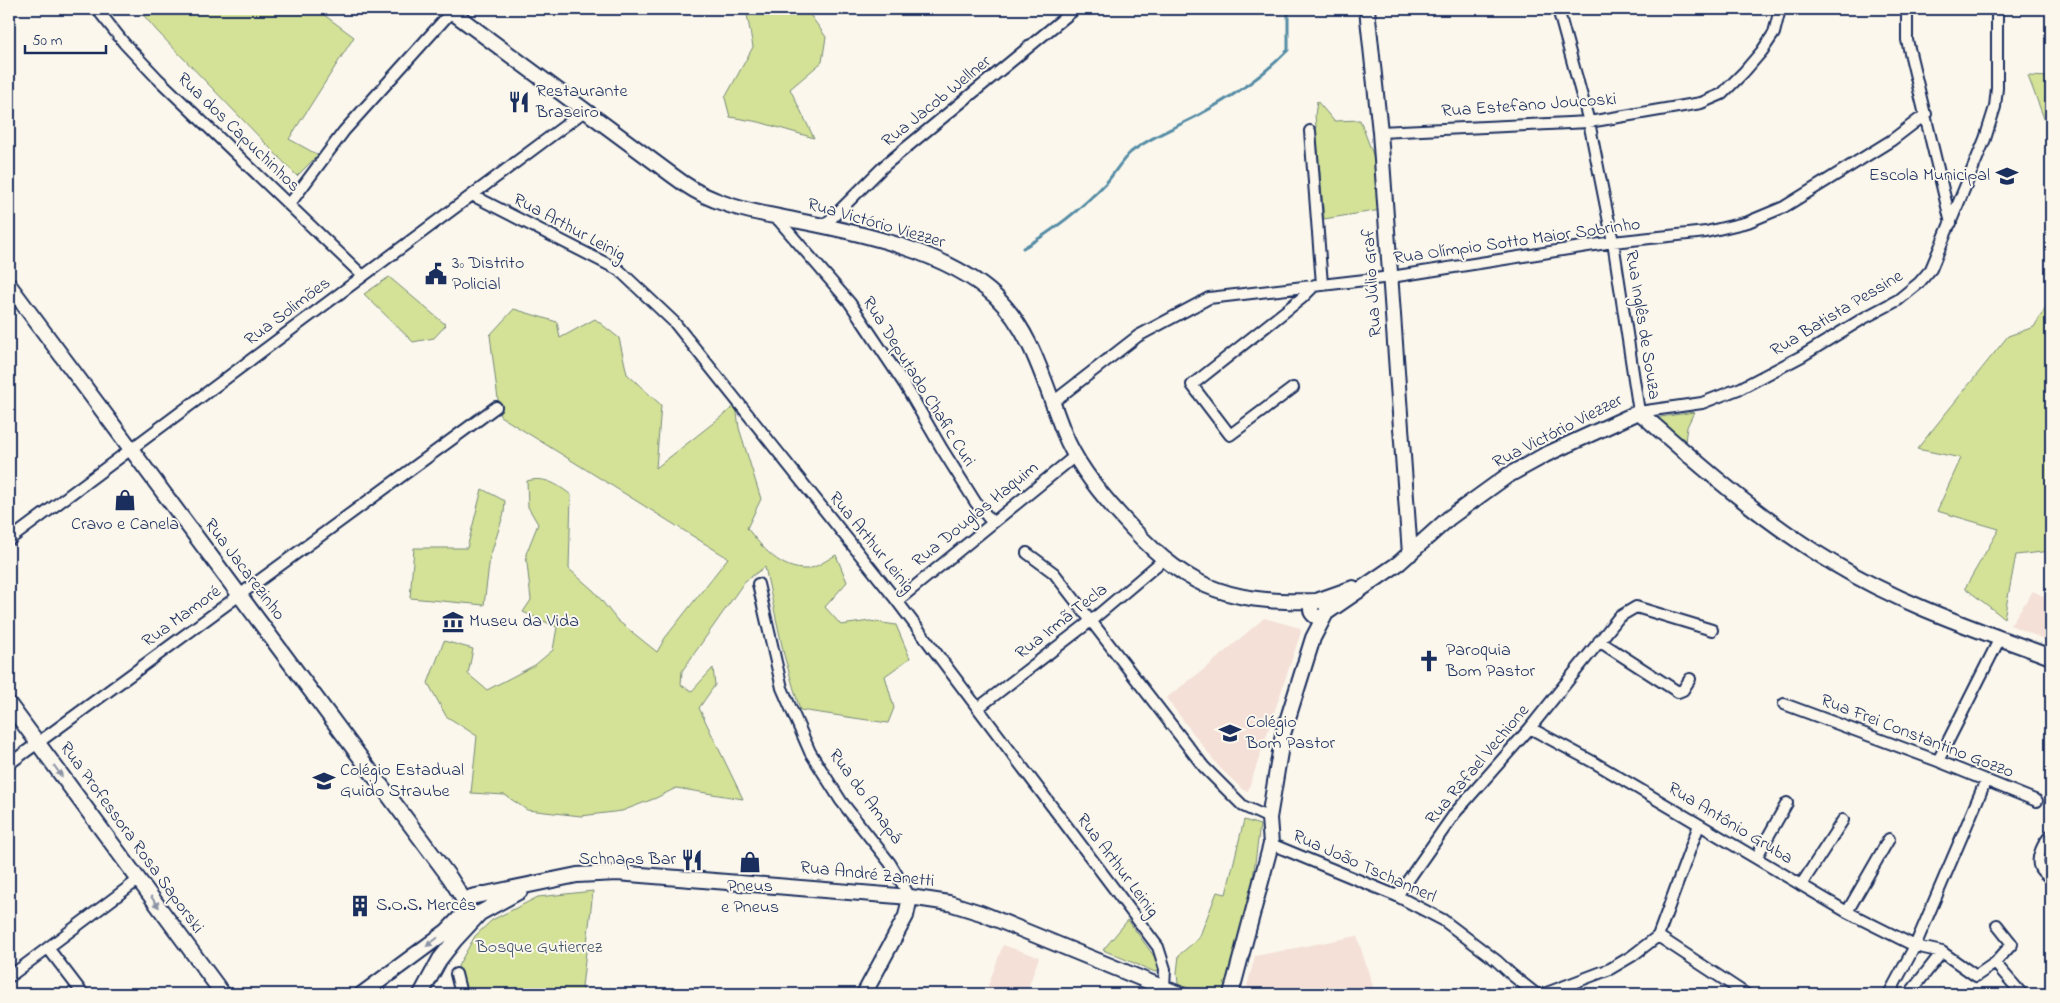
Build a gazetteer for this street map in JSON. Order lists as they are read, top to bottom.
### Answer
{
  "streets": {
    "street": [
      "Rua Jacob Wellner",
      "Rua Estefano Joucoski",
      "Rua dos Capuchinhos",
      "Rua Victório Viezzer",
      "Rua Arthur Leinig",
      "Rua Olímpio Sotto Maior Sobrinho",
      "Rua Júlio Graf",
      "Rua Solimões",
      "Rua Batista Pessine",
      "Rua Inglês de Souza",
      "Rua Deputado Chafic Curi",
      "Rua Douglas Haquim",
      "Rua Jacarezinho",
      "Rua Mamoré",
      "Rua Irmã Tecla",
      "Rua Frei Constantino Gozzo",
      "Rua Rafael Vechione",
      "Rua do Amapá",
      "Rua Antônio Gruba",
      "Rua Professora Rosa Saporski",
      "Rua João Tschannerl",
      "Rua André Zanetti"
    ]
  },
  "crossings": [
    ["Rua Jacob Wellner", "Rua Victório Viezzer"],
    ["Rua Estefano Joucoski", "Rua Júlio Graf"],
    ["Rua Estefano Joucoski", "Rua Inglês de Souza"],
    ["Rua dos Capuchinhos", "Rua Solimões"],
    ["Rua Victório Viezzer", "Rua Olímpio Sotto Maior Sobrinho"],
    ["Rua Victório Viezzer", "Rua Júlio Graf"],
    ["Rua Victório Viezzer", "Rua Solimões"],
    ["Rua Victório Viezzer", "Rua Batista Pessine"],
    ["Rua Victório Viezzer", "Rua Inglês de Souza"],
    ["Rua Victório Viezzer", "Rua Deputado Chafic Curi"],
    ["Rua Victório Viezzer", "Rua Douglas Haquim"],
    ["Rua Victório Viezzer", "Rua Irmã Tecla"],
    ["Rua Arthur Leinig", "Rua Solimões"],
    ["Rua Arthur Leinig", "Rua Douglas Haquim"],
    ["Rua Arthur Leinig", "Rua Irmã Tecla"],
    ["Rua Arthur Leinig", "Rua André Zanetti"],
    ["Rua Olímpio Sotto Maior Sobrinho", "Rua Júlio Graf"],
    ["Rua Olímpio Sotto Maior Sobrinho", "Rua Inglês de Souza"],
    ["Rua Solimões", "Rua Jacarezinho"],
    ["Rua Batista Pessine", "Rua Inglês de Souza"],
    ["Rua Deputado Chafic Curi", "Rua Douglas Haquim"],
    ["Rua Jacarezinho", "Rua Mamoré"],
    ["Rua Jacarezinho", "Rua André Zanetti"],
    ["Rua Mamoré", "Rua Professora Rosa Saporski"],
    ["Rua Rafael Vechione", "Rua Antônio Gruba"],
    ["Rua Rafael Vechione", "Rua João Tschannerl"],
    ["Rua do Amapá", "Rua André Zanetti"]
  ],
  "one_way": ["Rua Professora Rosa Saporski"],
  "parks": ["Bosque Gutierrez"],
  "places": {
    "restaurant": ["Restaurante Braseiro", "Schnaps Bar"],
    "school or university": ["Escola Municipal", "Colégio Bom Pastor", "Colégio Estadual Guido Straube"],
    "public building": ["3º Distrito Policial"],
    "shop": ["Cravo e Canela", "Pneus e Pneus"],
    "museum": ["Museu da Vida"],
    "church": ["Paroquia Bom Pastor"],
    "building": ["S.O.S. Mercês"]
  },
  "scale_bar": "50 m"
}
